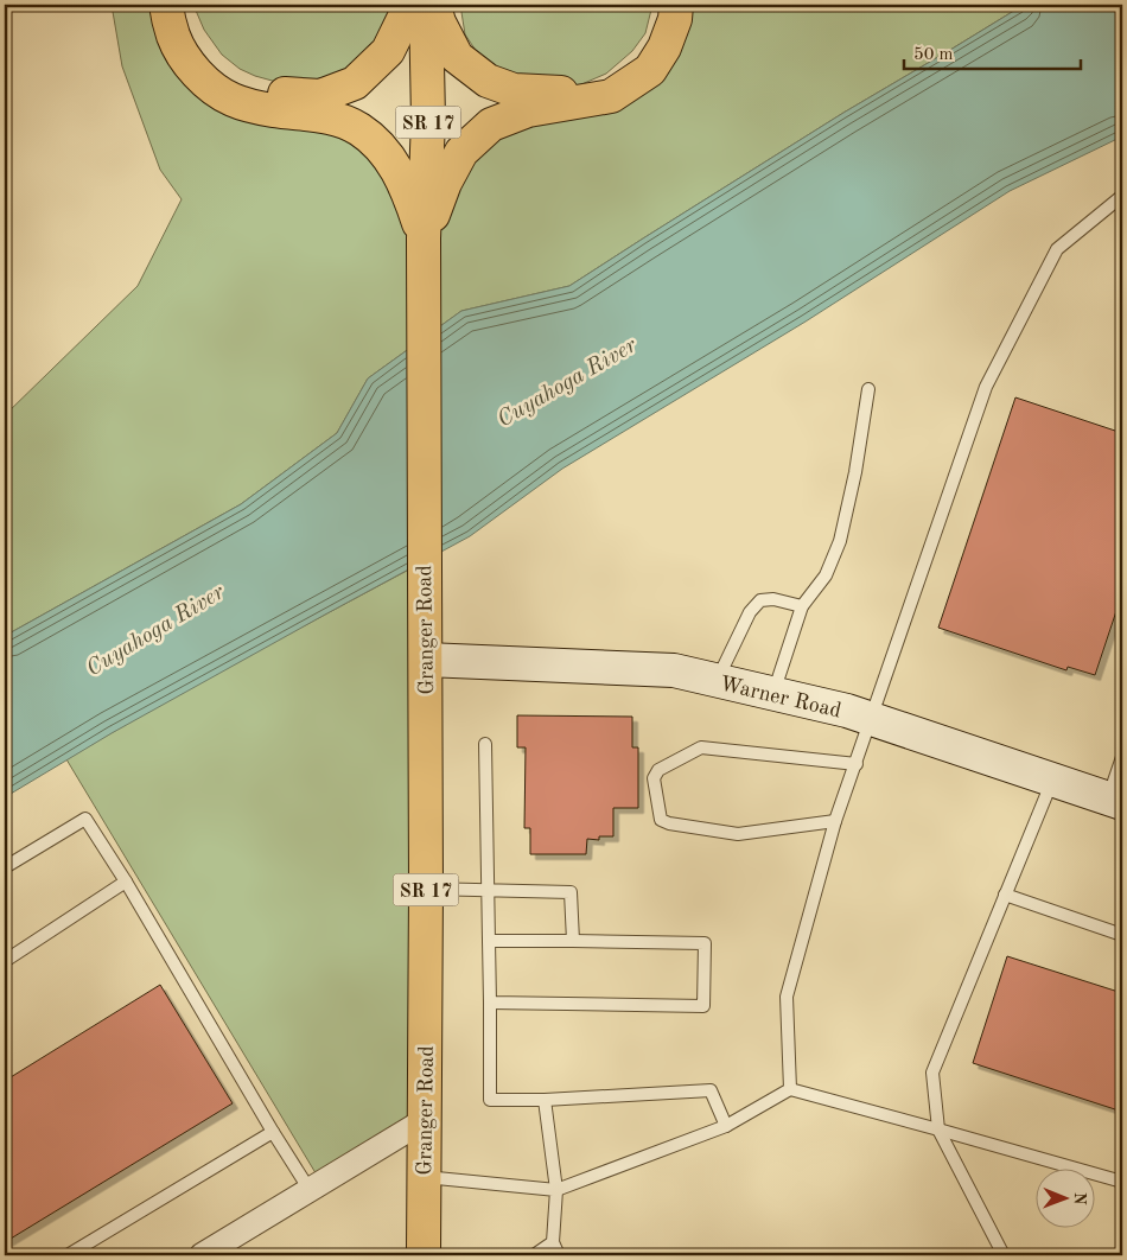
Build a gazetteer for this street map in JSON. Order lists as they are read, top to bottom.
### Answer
{
  "streets": {
    "main road": ["SR 17", "Granger Road", "Warner Road"]
  },
  "crossings": [
    ["Granger Road", "Warner Road"]
  ],
  "water": ["Cuyahoga River"],
  "scale_bar": "50 m",
  "north": "right"
}
